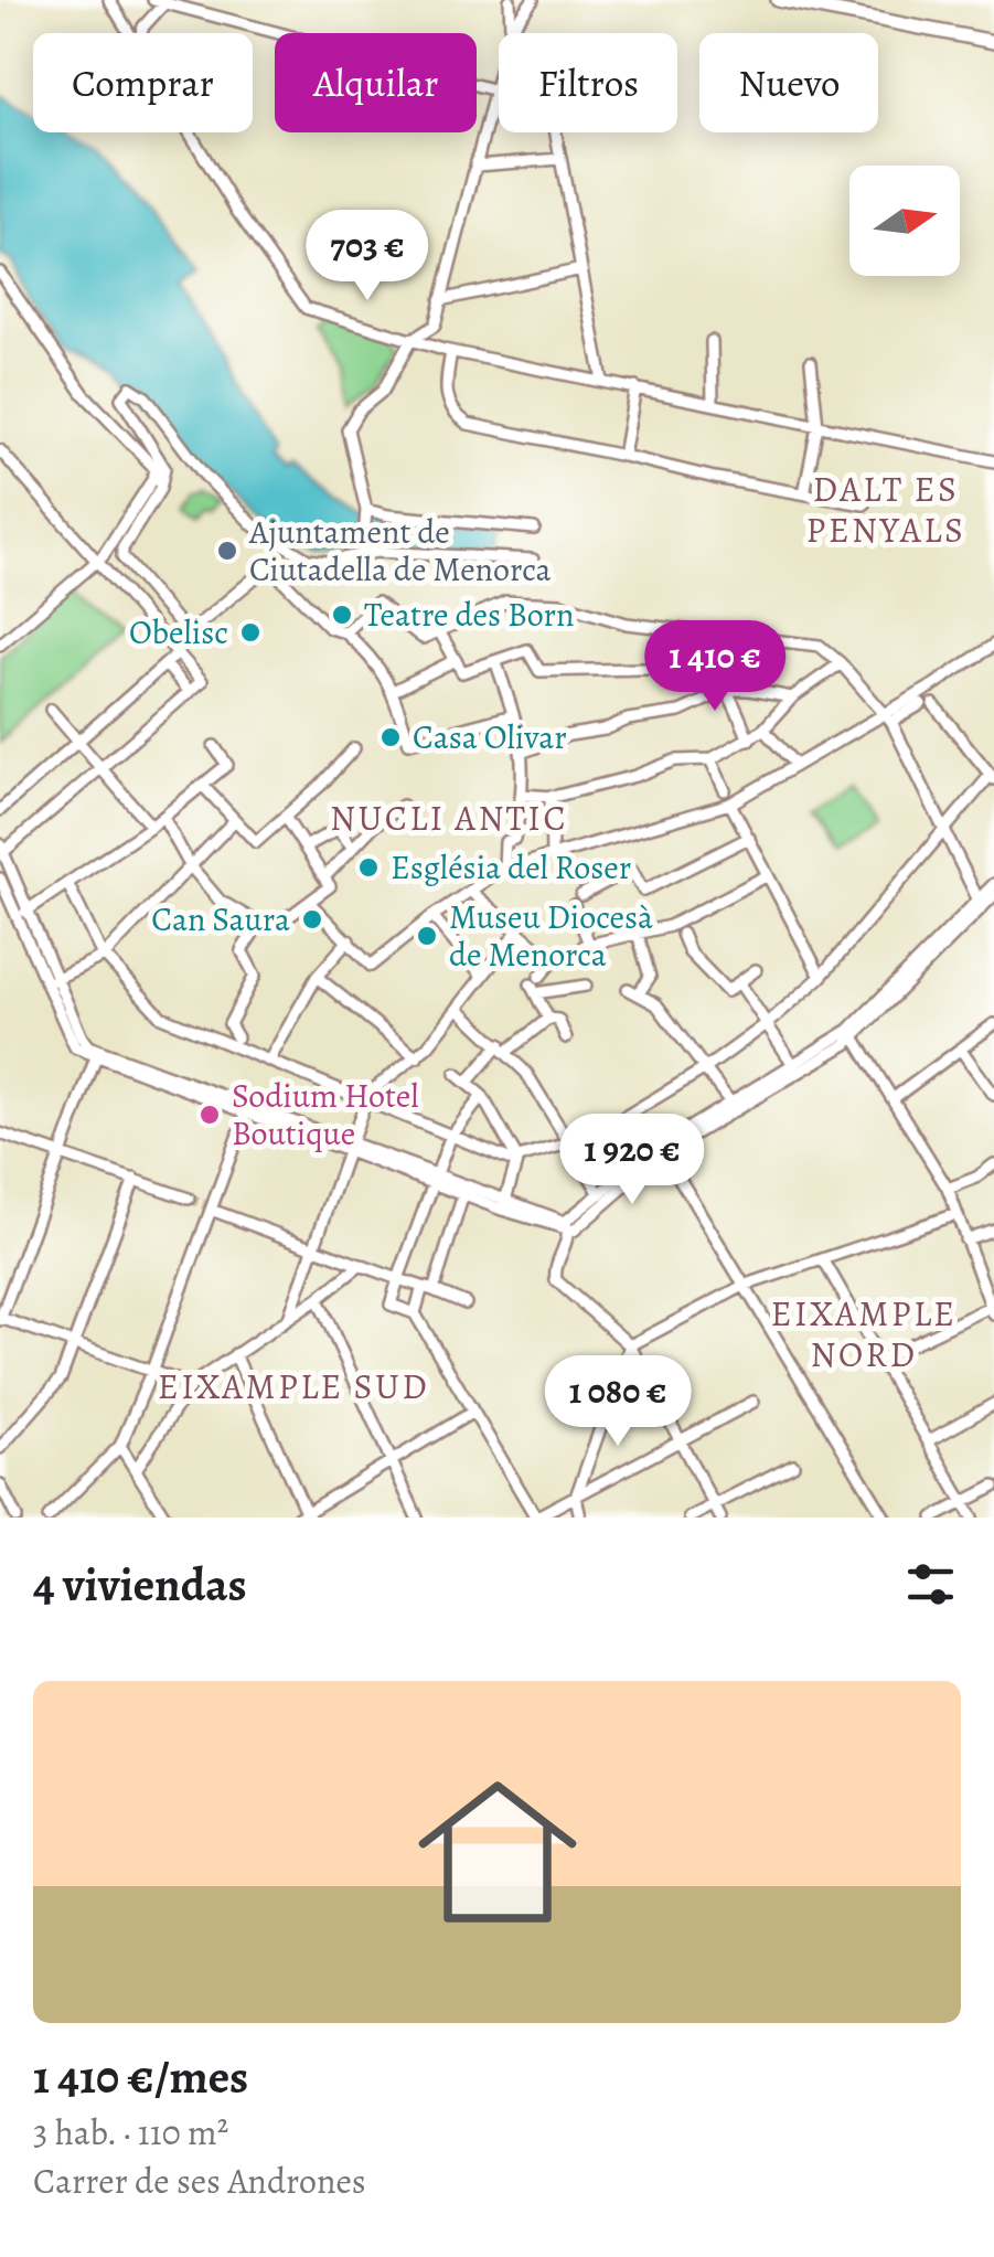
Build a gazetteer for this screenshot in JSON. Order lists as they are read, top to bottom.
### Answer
{
  "districts": [
    "DALT ES PENYALS",
    "NUCLI ANTIC",
    "EIXAMPLE NORD",
    "EIXAMPLE SUD"
  ],
  "places": [
    "Ajuntament de Ciutadella de Menorca",
    "Teatre des Born",
    "Obelisc",
    "Casa Olivar",
    "Església del Roser",
    "Can Saura",
    "Museu Diocesà de Menorca",
    "Sodium Hotel Boutique"
  ],
  "north": "right",
  "page": {
    "chip": [
      "Comprar",
      "Alquilar",
      "Filtros",
      "Nuevo"
    ],
    "price": [
      "703 €",
      "1 410 €",
      "1 920 €",
      "1 080 €"
    ],
    "heading": "4 viviendas",
    "list": [
      {
        "name": "1 410 €/mes",
        "note": "3 hab. · 110 m² · Carrer de ses Andrones"
      }
    ]
  }
}
